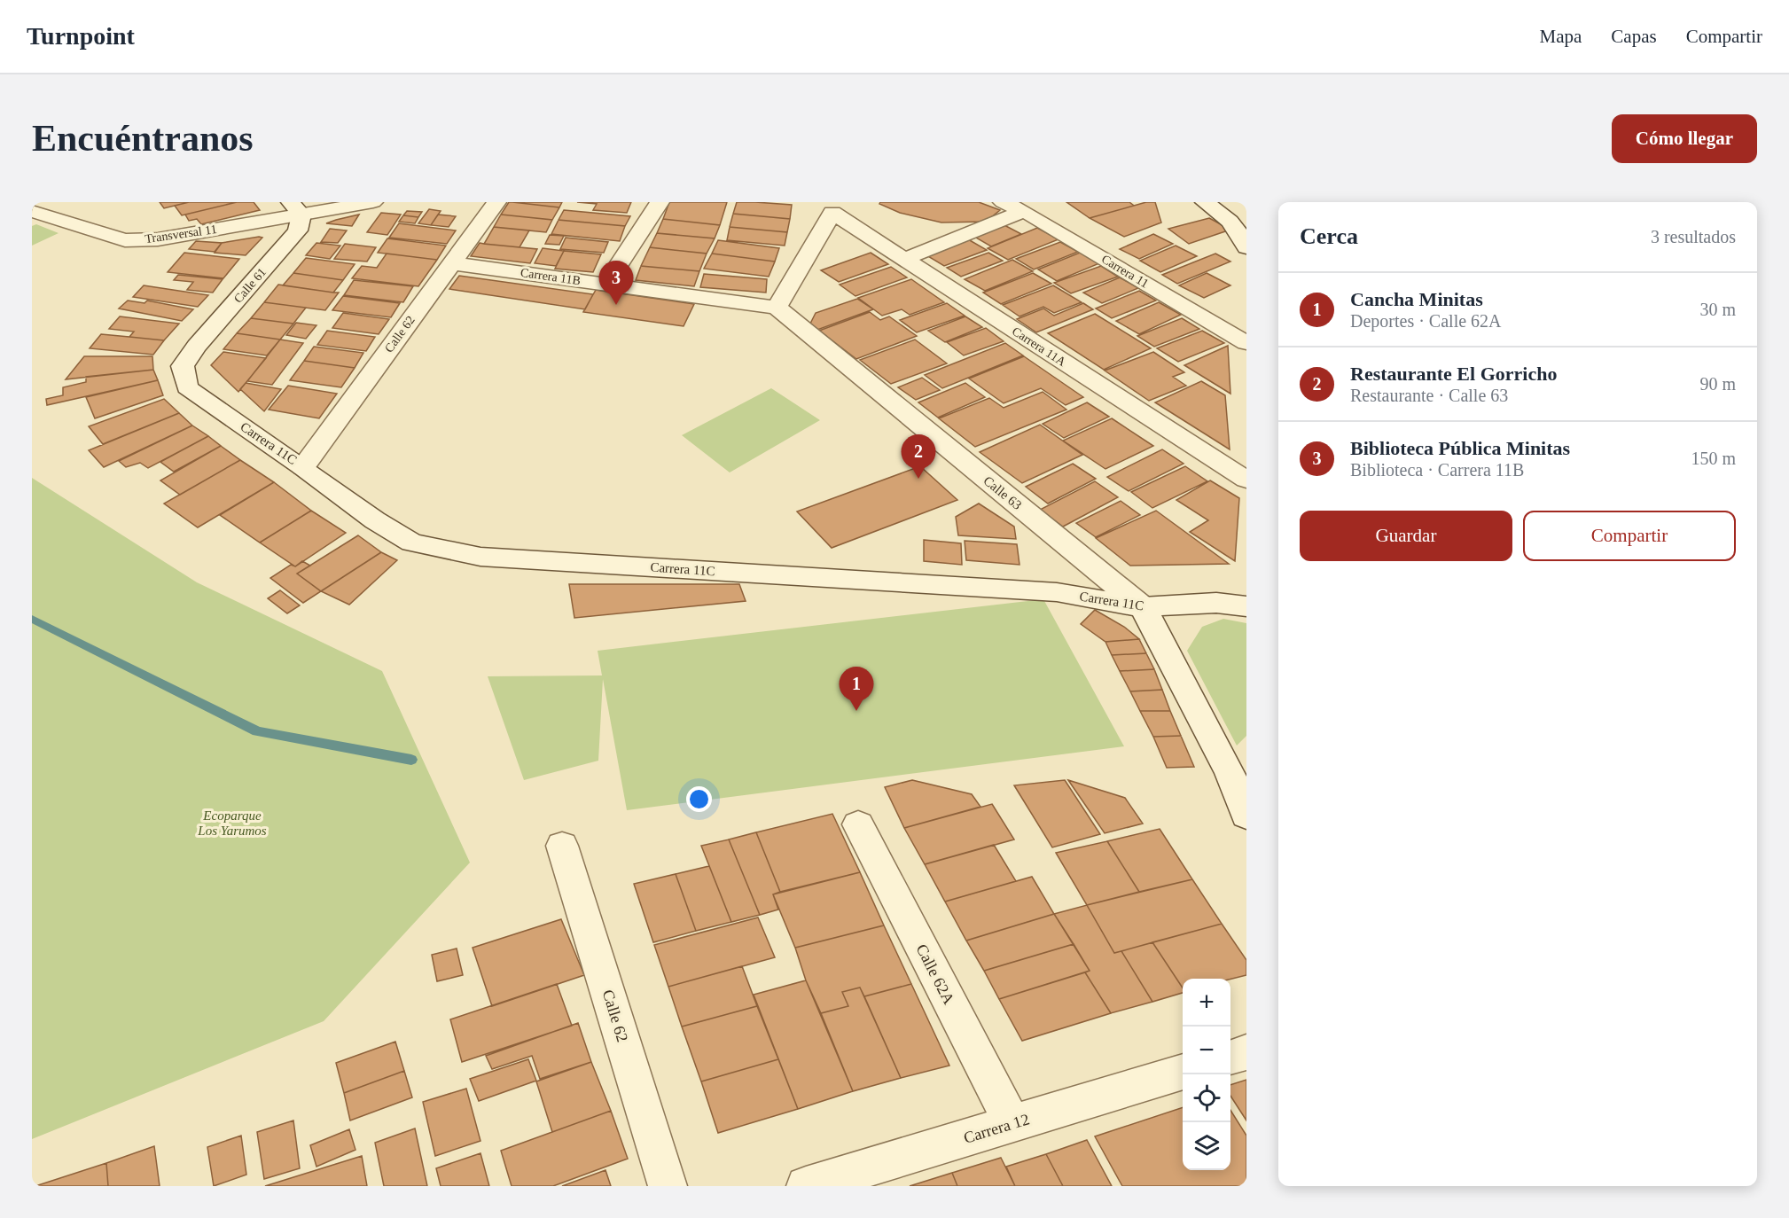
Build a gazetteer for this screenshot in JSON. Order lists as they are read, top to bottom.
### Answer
{
  "streets": {
    "street": [
      "Transversal 11",
      "Carrera 11",
      "Carrera 11B",
      "Calle 61",
      "Calle 62",
      "Carrera 11A",
      "Carrera 11C",
      "Calle 63",
      "Calle 62A",
      "Carrera 12"
    ]
  },
  "crossings": [
    ["Transversal 11", "Calle 61"],
    ["Carrera 11B", "Calle 62"],
    ["Carrera 11B", "Calle 63"],
    ["Calle 61", "Carrera 11C"],
    ["Calle 62", "Carrera 11C"],
    ["Carrera 11C", "Calle 63"],
    ["Calle 62A", "Carrera 12"]
  ],
  "parks": ["Ecoparque Los Yarumos"],
  "page": {
    "header": "Turnpoint",
    "nav": ["Mapa", "Capas", "Compartir"],
    "buttons": [
      "Cómo llegar",
      ["Guardar", "Compartir"]
    ],
    "title": "Encuéntranos",
    "heading": ["Cerca", "3 resultados"],
    "pins": ["3", "2", "1"],
    "list": [
      {
        "mark": "1",
        "name": "Cancha Minitas",
        "note": "Deportes · Calle 62A",
        "value": "30 m"
      },
      {
        "mark": "2",
        "name": "Restaurante El Gorricho",
        "note": "Restaurante · Calle 63",
        "value": "90 m"
      },
      {
        "mark": "3",
        "name": "Biblioteca Pública Minitas",
        "note": "Biblioteca · Carrera 11B",
        "value": "150 m"
      }
    ],
    "map_buttons": ["+", "−"]
  }
}
